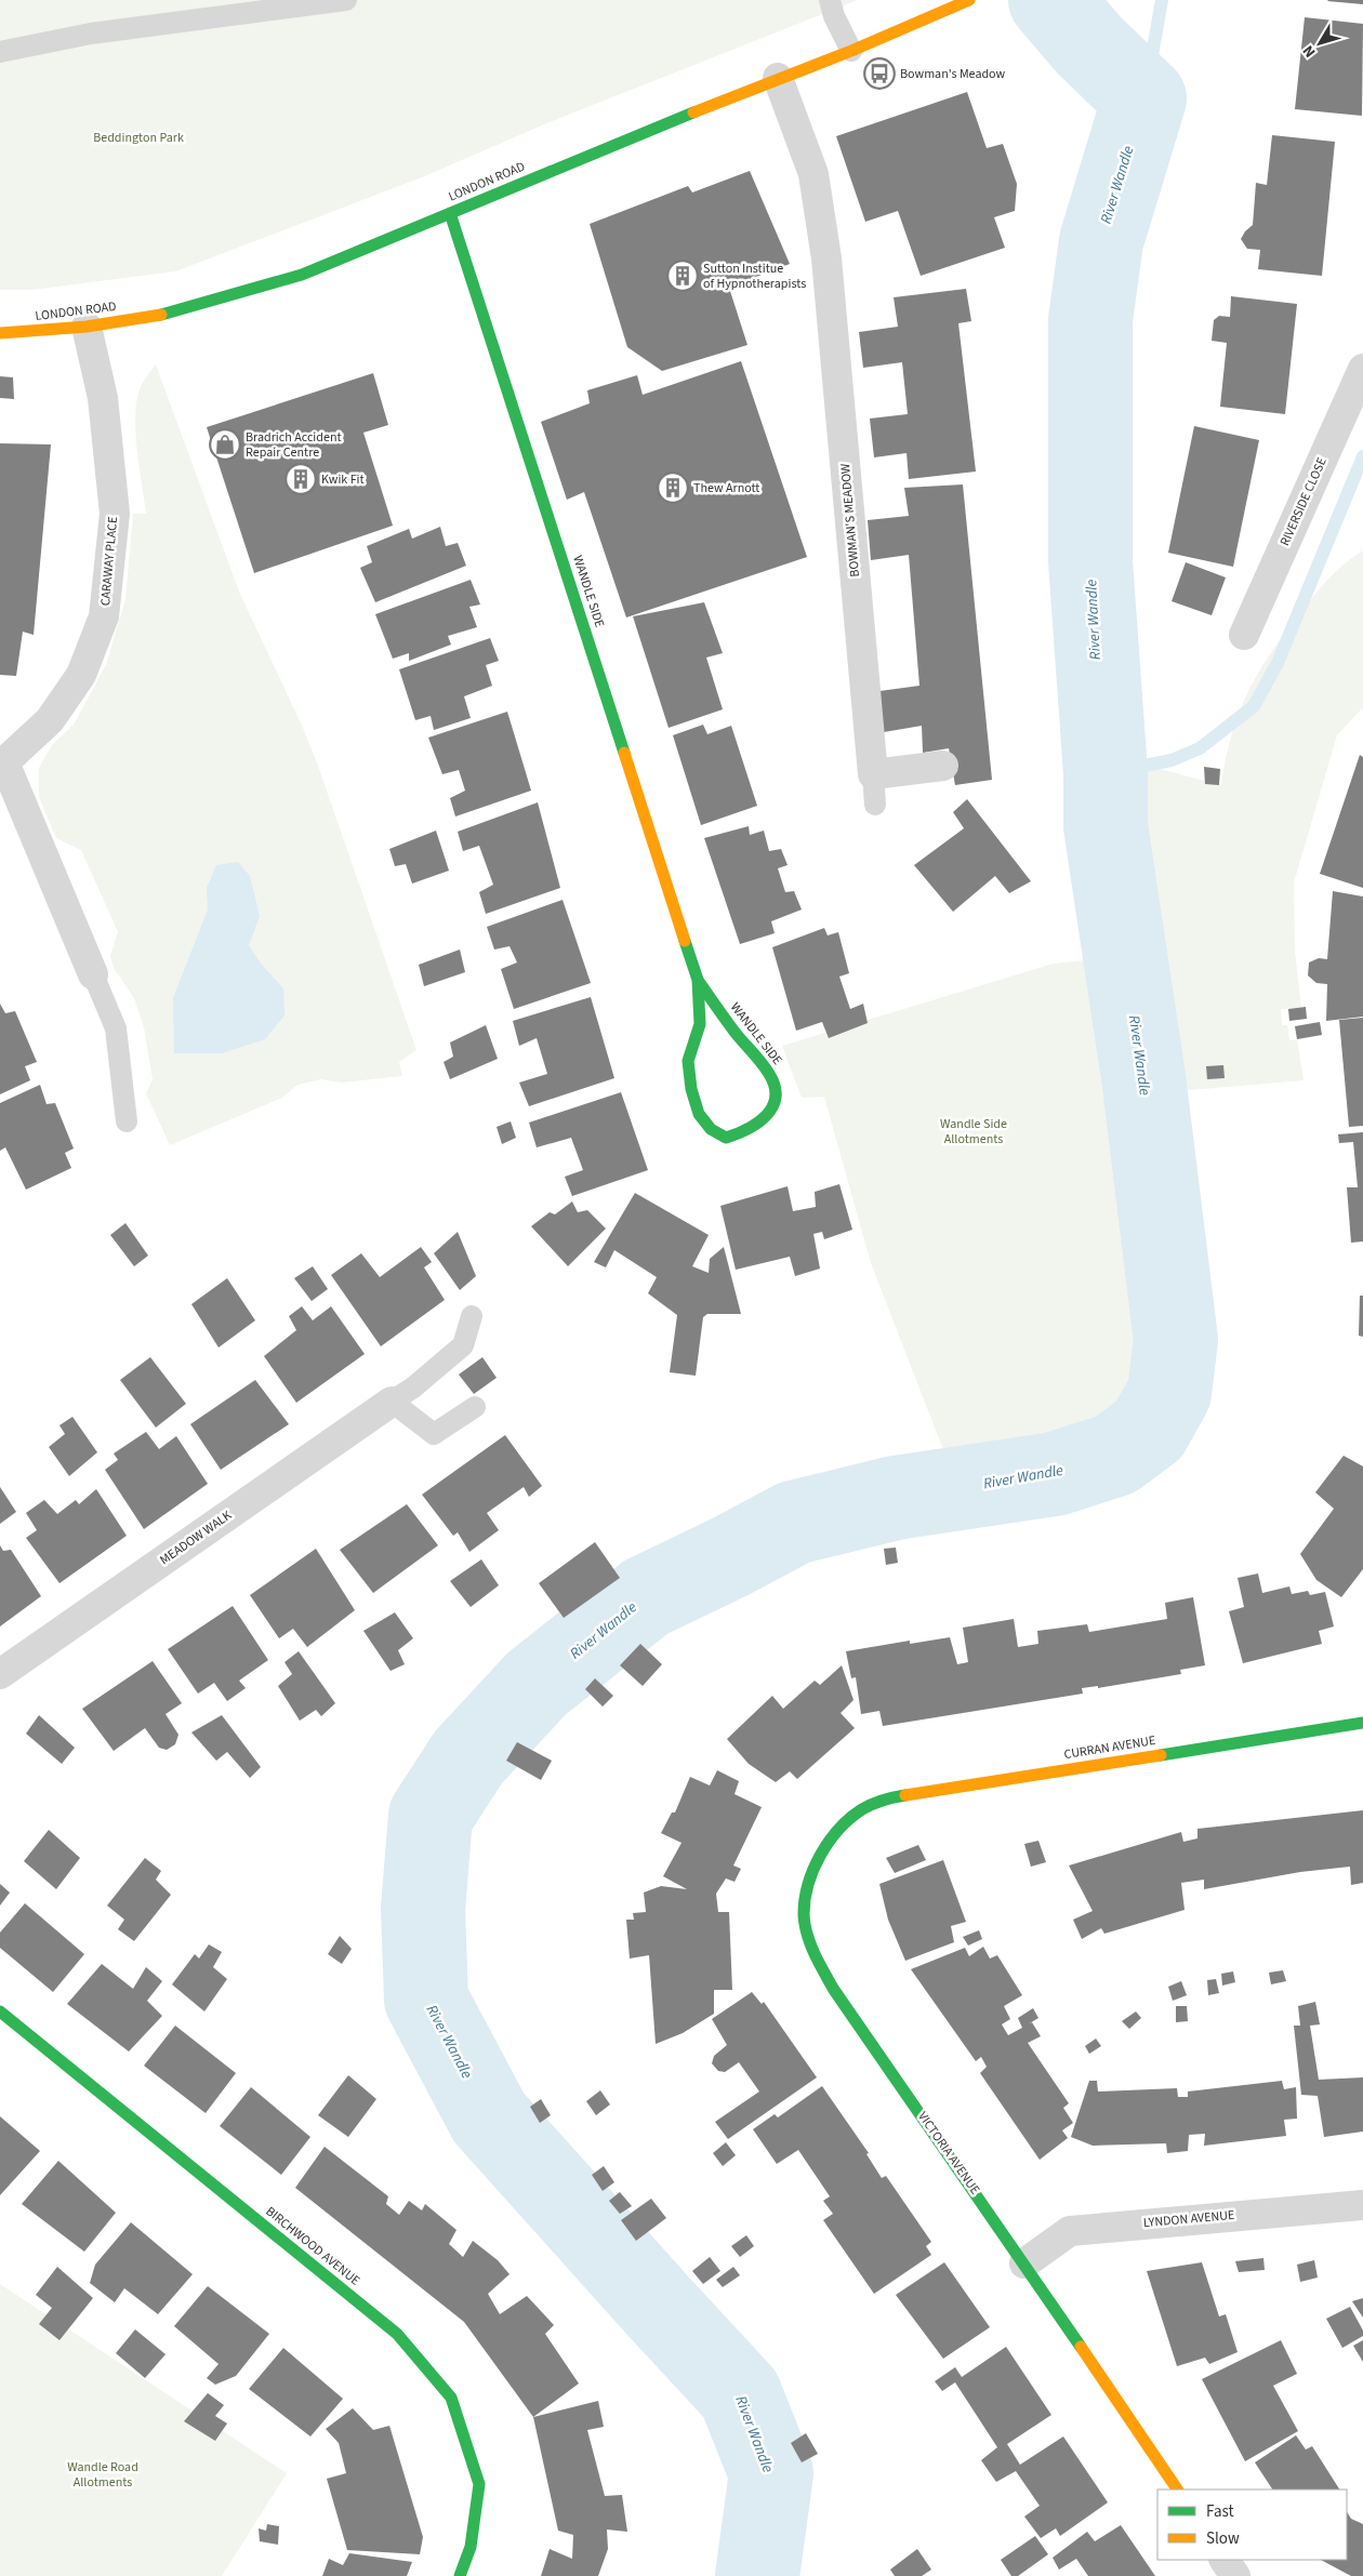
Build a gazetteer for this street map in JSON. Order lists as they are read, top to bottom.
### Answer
{
  "streets": {
    "street": [
      "LONDON ROAD",
      "RIVERSIDE CLOSE",
      "BOWMAN'S MEADOW",
      "CARAWAY PLACE",
      "WANDLE SIDE",
      "MEADOW WALK",
      "CURRAN AVENUE",
      "VICTORIA AVENUE",
      "LYNDON AVENUE",
      "BIRCHWOOD AVENUE"
    ]
  },
  "crossings": [
    ["LONDON ROAD", "BOWMAN'S MEADOW"],
    ["LONDON ROAD", "CARAWAY PLACE"],
    ["LONDON ROAD", "WANDLE SIDE"],
    ["CURRAN AVENUE", "VICTORIA AVENUE"],
    ["VICTORIA AVENUE", "LYNDON AVENUE"]
  ],
  "water": ["River Wandle"],
  "parks": ["Beddington Park", "Wandle Side Allotments", "Wandle Road Allotments"],
  "places": {
    "bus stop": ["Bowman's Meadow"],
    "building": ["Sutton Institue of Hypnotherapists", "Kwik Fit", "Thew Arnott"],
    "shop": ["Bradrich Accident Repair Centre"]
  },
  "legend": ["Fast", "Slow"],
  "north": "bottom left"
}
